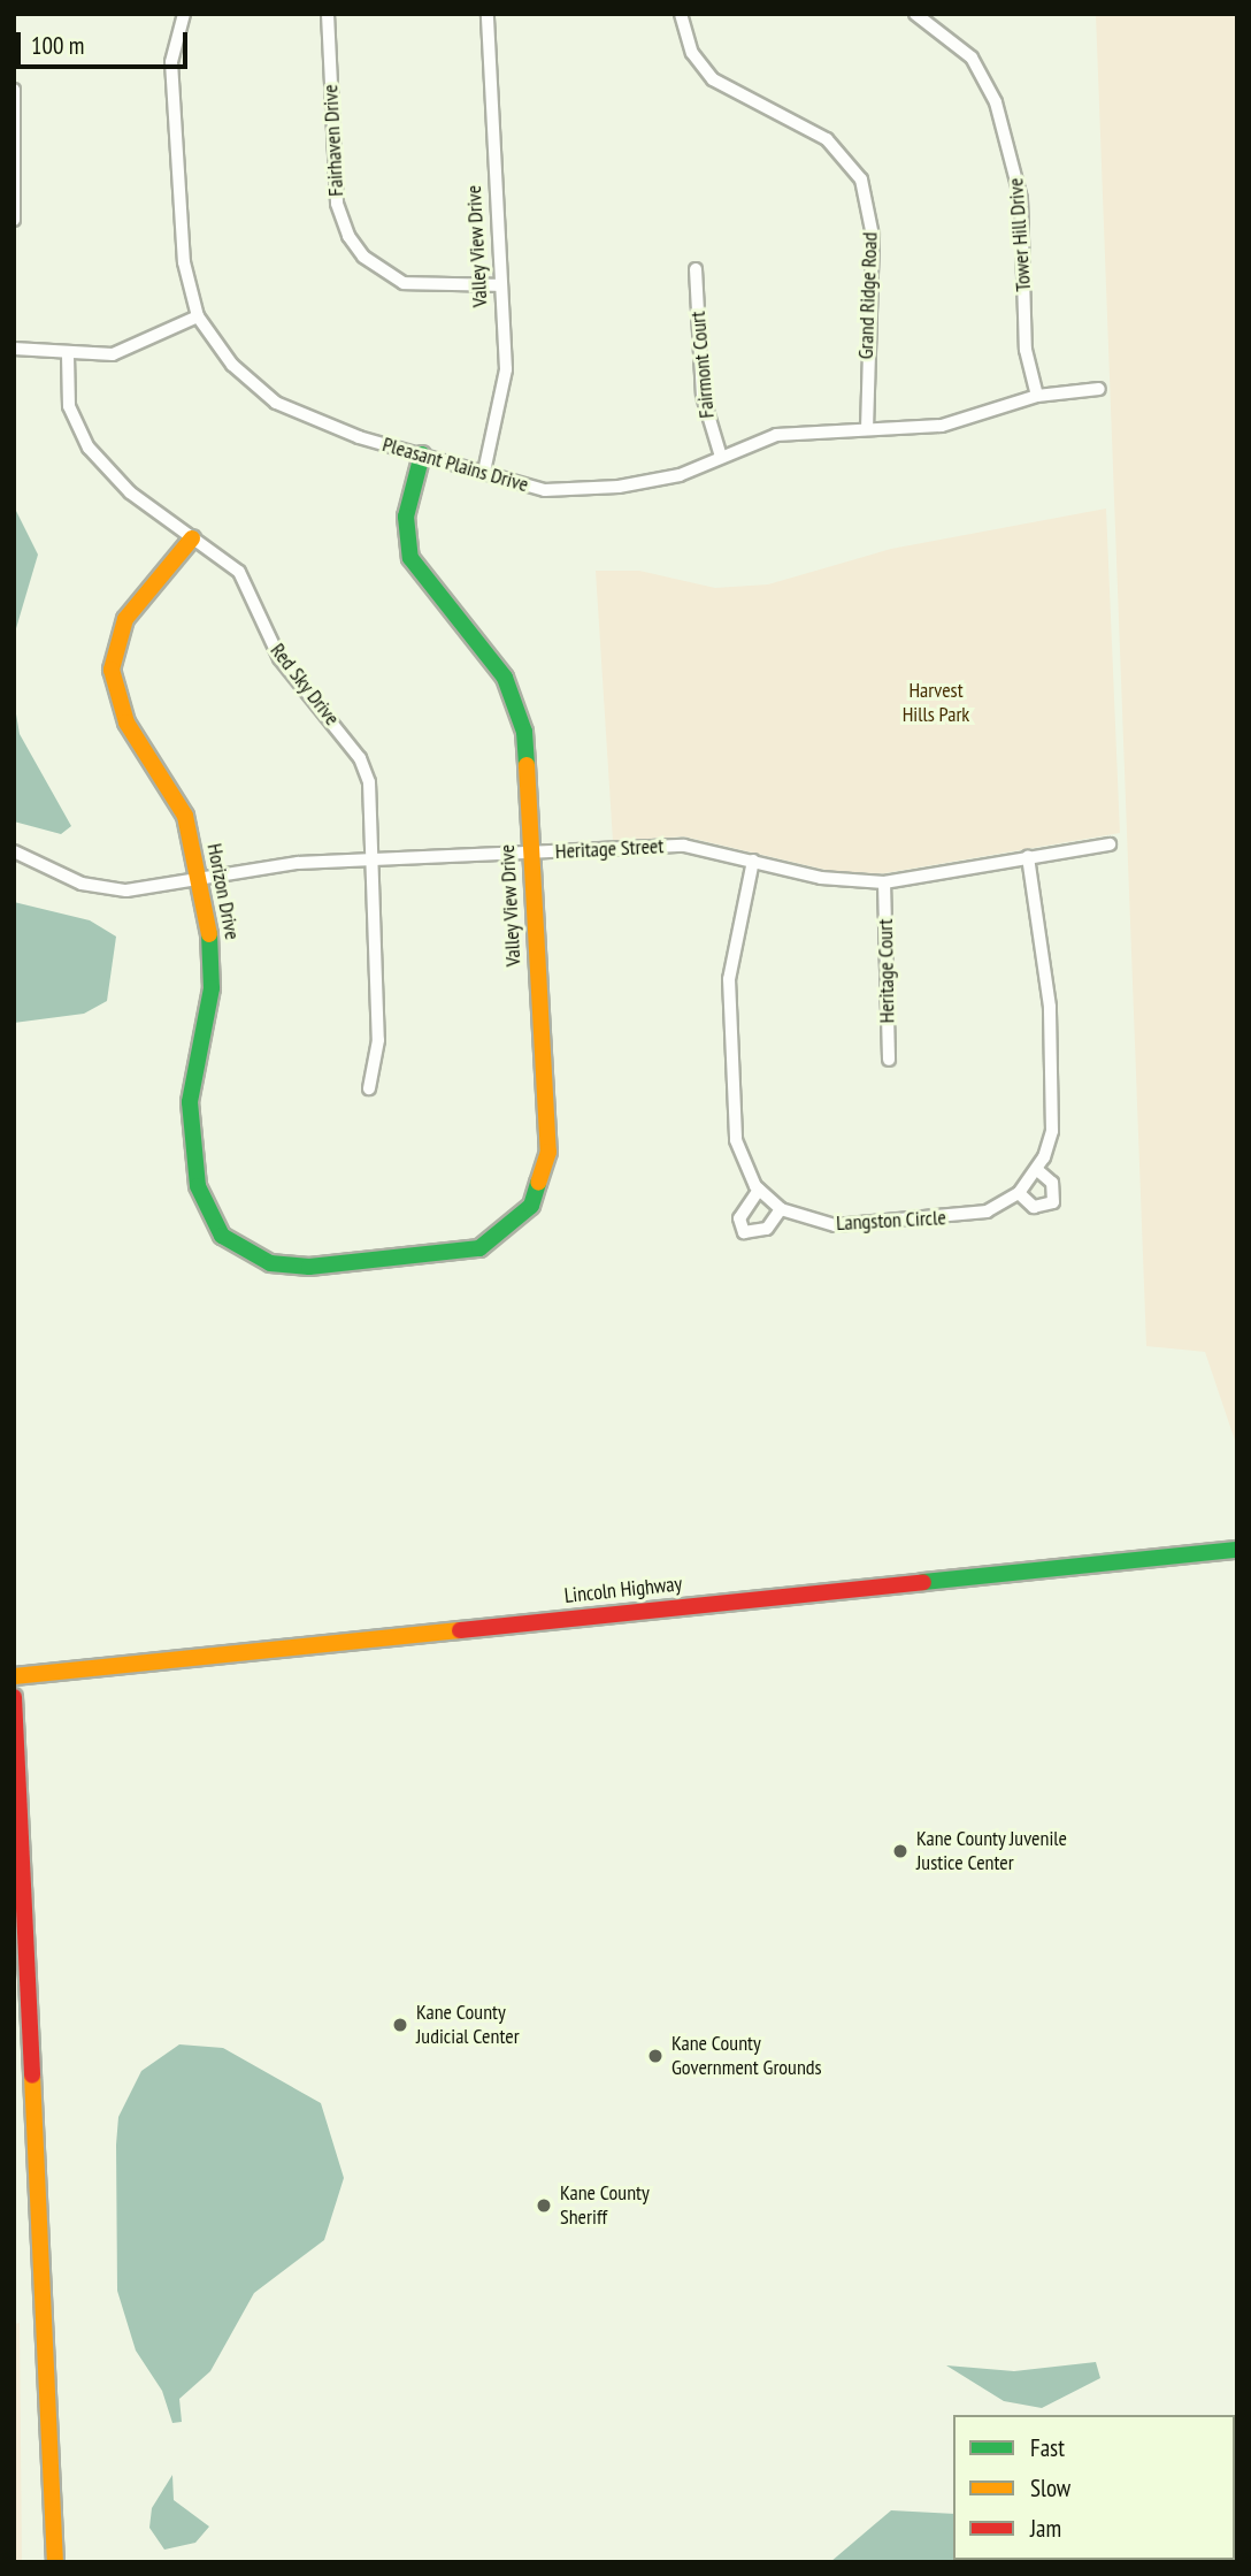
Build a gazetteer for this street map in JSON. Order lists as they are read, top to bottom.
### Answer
{
  "streets": {
    "main road": ["Valley View Drive", "Horizon Drive", "Lincoln Highway"],
    "street": [
      "Fairhaven Drive",
      "Tower Hill Drive",
      "Grand Ridge Road",
      "Fairmont Court",
      "Pleasant Plains Drive",
      "Red Sky Drive",
      "Heritage Street",
      "Heritage Court",
      "Langston Circle"
    ]
  },
  "crossings": [
    ["Fairhaven Drive", "Valley View Drive"],
    ["Tower Hill Drive", "Pleasant Plains Drive"],
    ["Valley View Drive", "Pleasant Plains Drive"],
    ["Valley View Drive", "Heritage Street"],
    ["Valley View Drive", "Horizon Drive"],
    ["Grand Ridge Road", "Pleasant Plains Drive"],
    ["Fairmont Court", "Pleasant Plains Drive"],
    ["Red Sky Drive", "Heritage Street"],
    ["Red Sky Drive", "Horizon Drive"],
    ["Heritage Street", "Horizon Drive"],
    ["Heritage Street", "Heritage Court"],
    ["Heritage Street", "Langston Circle"]
  ],
  "parks": ["Harvest Hills Park"],
  "places": [
    "Kane County Juvenile Justice Center",
    "Kane County Judicial Center",
    "Kane County Government Grounds",
    "Kane County Sheriff"
  ],
  "legend": ["Fast", "Slow", "Jam"],
  "scale_bar": "100 m"
}
